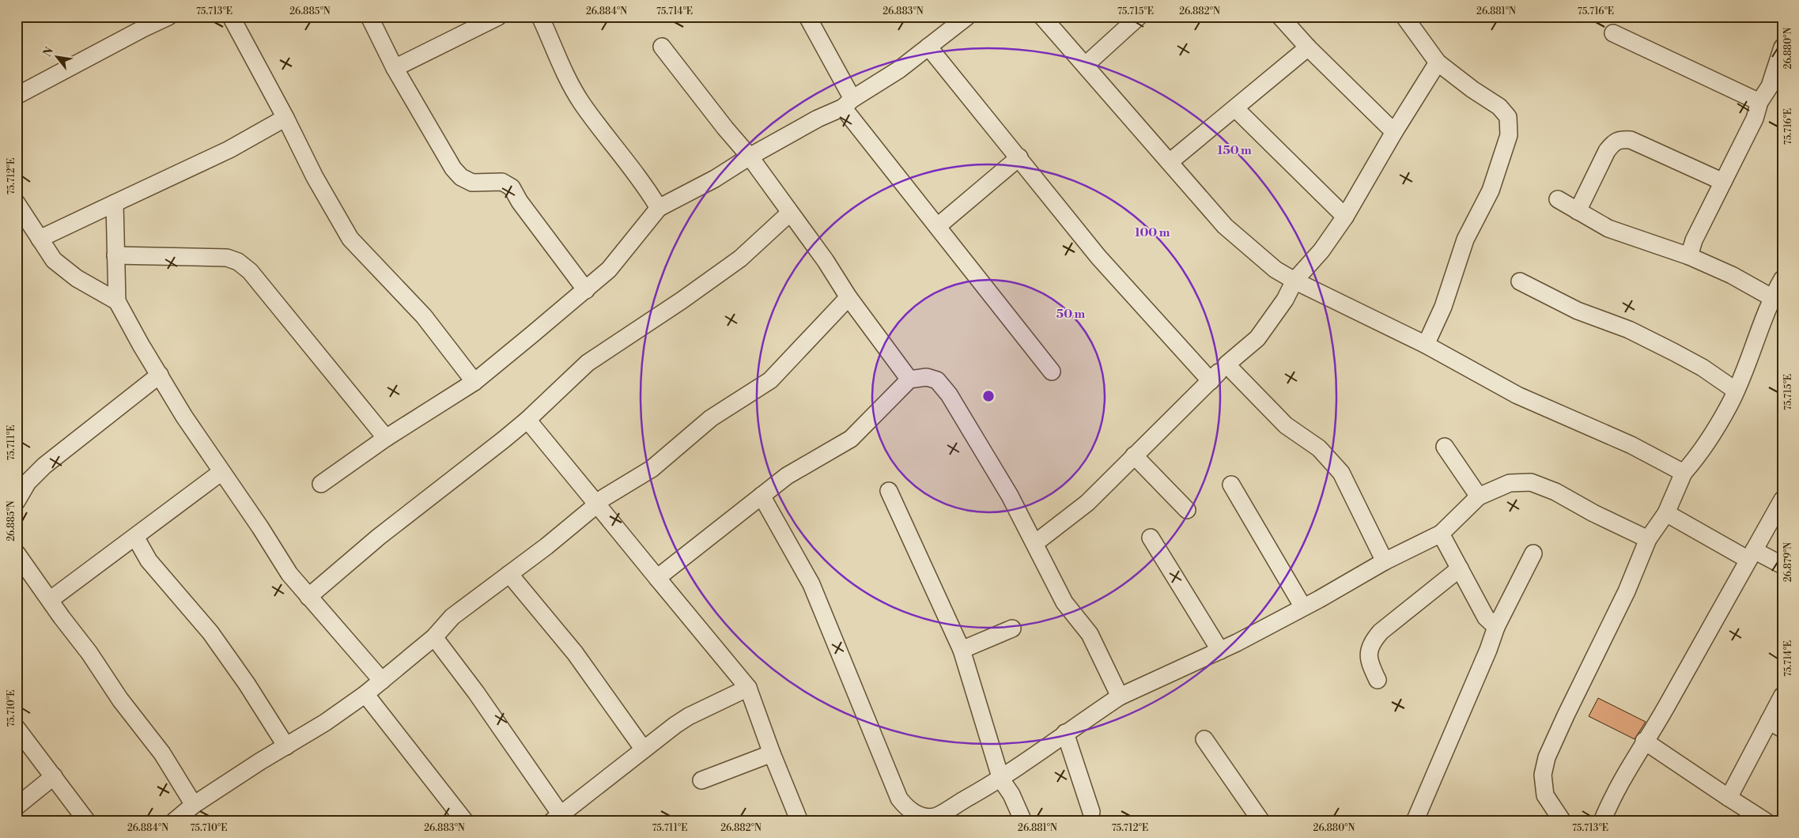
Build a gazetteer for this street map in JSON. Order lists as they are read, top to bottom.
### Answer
{
  "north": "top left",
  "coordinates": [
    "75.713°E",
    "26.885°N",
    "26.884°N",
    "75.714°E",
    "26.883°N",
    "75.715°E",
    "26.882°N",
    "26.881°N",
    "75.716°E",
    "26.880°N",
    "75.712°E",
    "75.711°E",
    "26.879°N",
    "75.710°E"
  ],
  "rings": ["150 m", "100 m", "50 m"]
}
